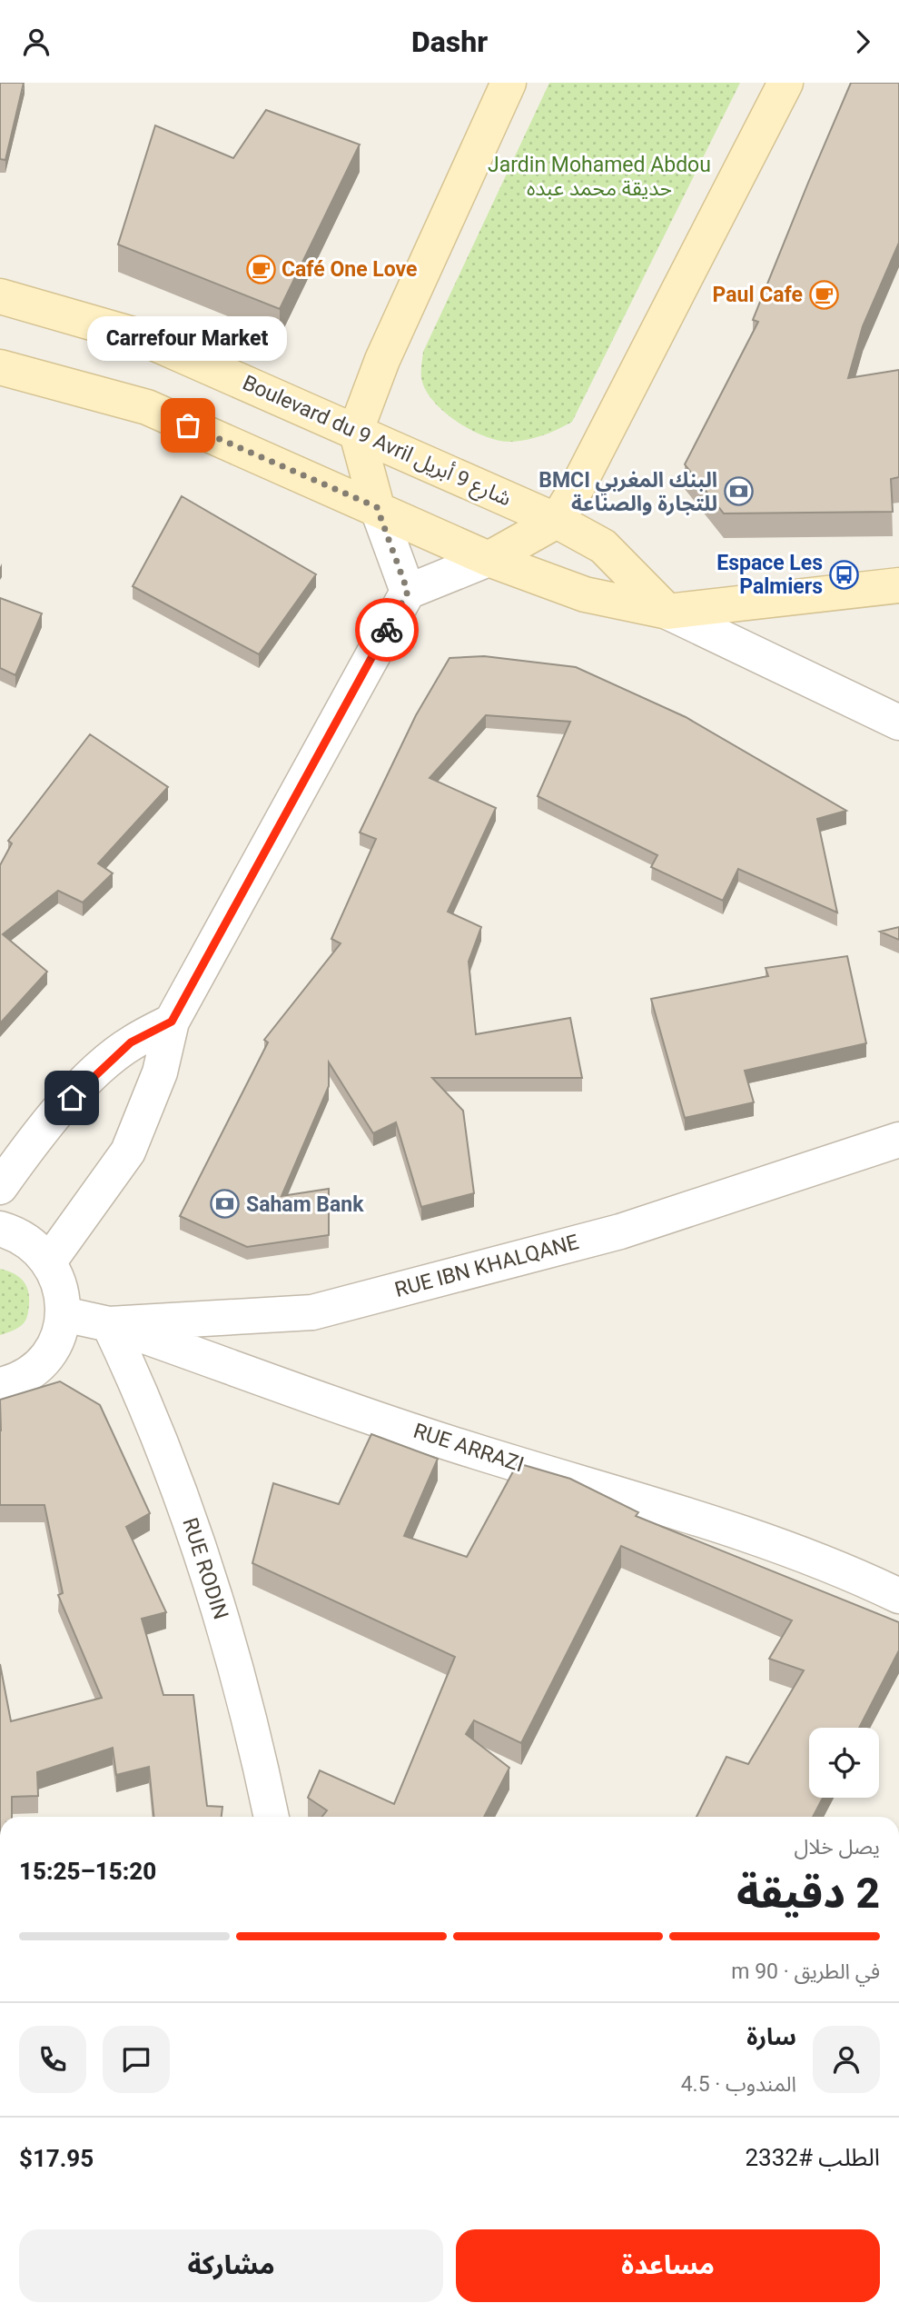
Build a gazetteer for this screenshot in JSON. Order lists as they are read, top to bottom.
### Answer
{
  "streets": {
    "street": [
      "Boulevard du 9 Avril شارع 9 أبريل",
      "RUE IBN KHALQANE",
      "RUE ARRAZI",
      "RUE RODIN"
    ]
  },
  "crossings": [
    ["RUE IBN KHALQANE", "RUE ARRAZI"],
    ["RUE IBN KHALQANE", "RUE RODIN"],
    ["RUE ARRAZI", "RUE RODIN"]
  ],
  "parks": ["Jardin Mohamed Abdou حديقة محمد عبده"],
  "places": {
    "cafe": ["Café One Love", "Paul Cafe"],
    "other": ["Carrefour Market"],
    "bank": ["BMCI البنك المغربي للتجارة والصناعة", "Saham Bank"],
    "bus stop": ["Espace Les Palmiers"]
  },
  "page": {
    "header": "Dashr",
    "bubble": "Carrefour Market",
    "heading": ["2 دقيقة", "يصل خلال", "15:20–15:25"],
    "panel": [
      "سارة",
      "المندوب · 4.5",
      "الطلب #2332",
      "$17.95"
    ],
    "bar": "في الطريق · 90 m",
    "buttons": ["مساعدة", "مشاركة"]
  }
}
